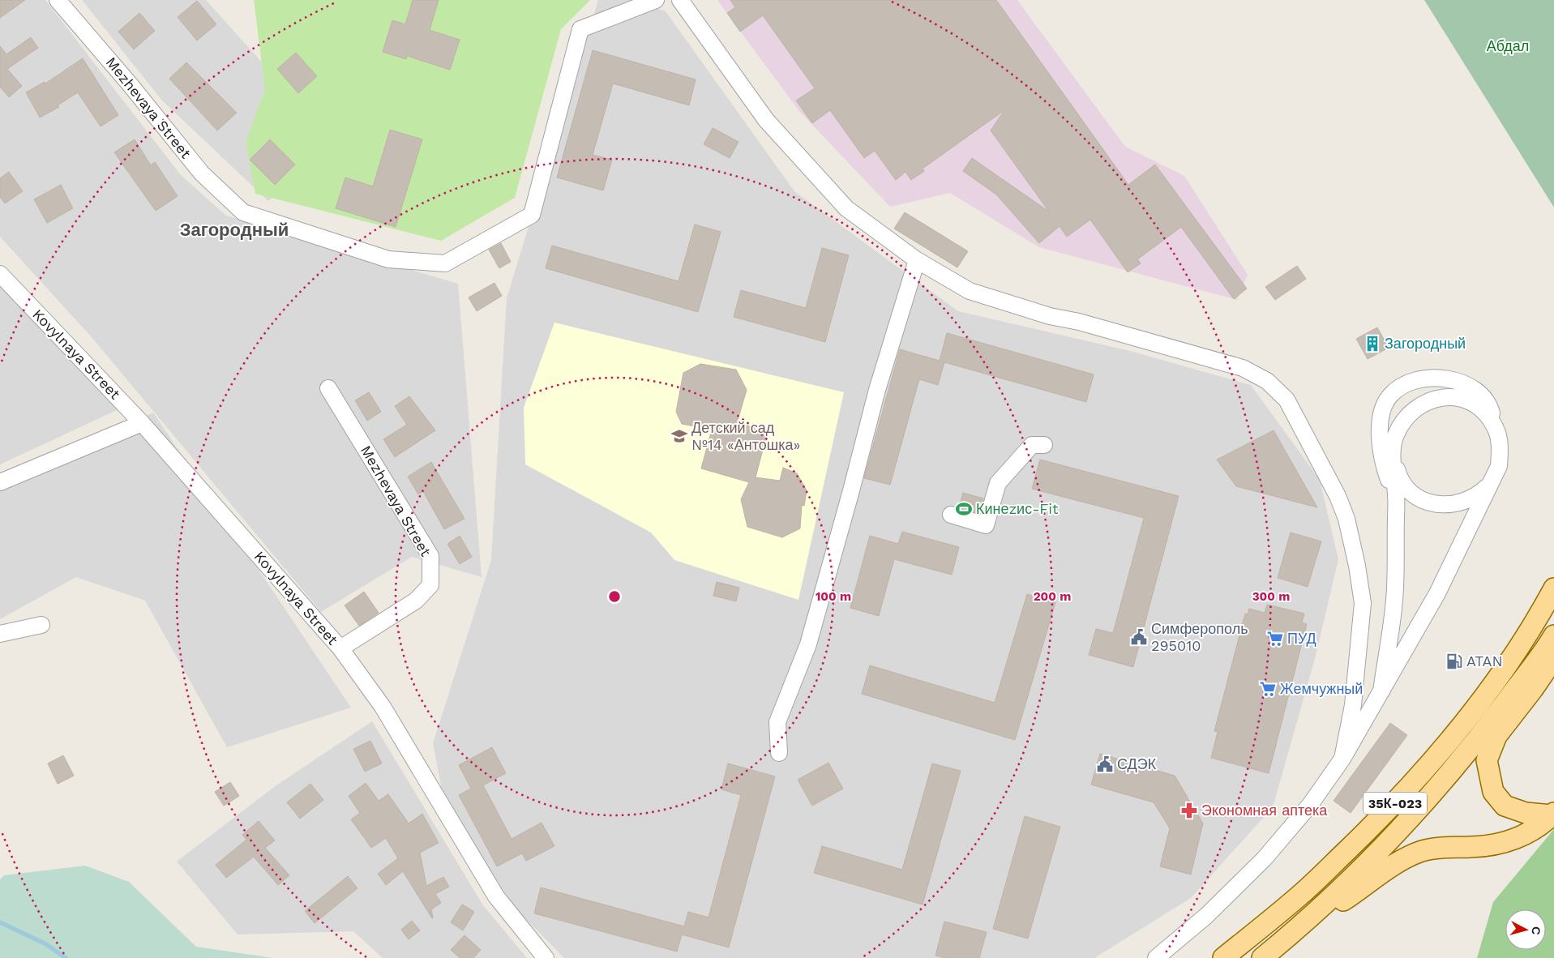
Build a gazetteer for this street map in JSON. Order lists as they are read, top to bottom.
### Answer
{
  "streets": {
    "main road": ["35К-023"],
    "street": ["Mezhevaya Street", "Kovylnaya Street"]
  },
  "crossings": [
    ["Mezhevaya Street", "Kovylnaya Street"]
  ],
  "districts": ["Загородный"],
  "parks": ["Абдал"],
  "places": {
    "building": ["Загородный"],
    "school or university": ["Детский сад №14 «Антошка»"],
    "sports": ["Кинеzис-Fit"],
    "public building": ["Симферополь 295010", "СДЭК"],
    "supermarket": ["ПУД", "Жемчужный"],
    "fuel station": ["ATAN"],
    "pharmacy": ["Экономная аптека"]
  },
  "north": "right",
  "rings": ["100 m", "200 m", "300 m"]
}
